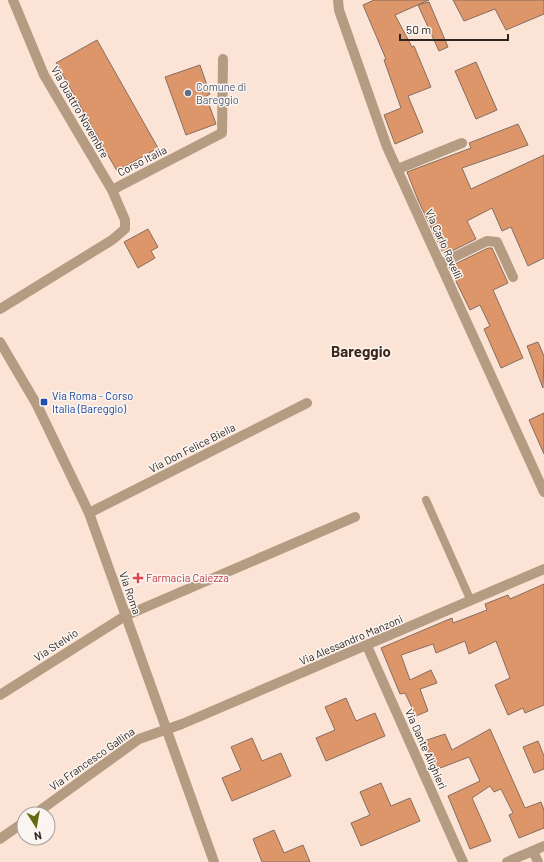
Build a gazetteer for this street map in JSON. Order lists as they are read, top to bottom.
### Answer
{
  "streets": {
    "street": [
      "Via Quattro Novembre",
      "Corso Italia",
      "Via Carlo Ravelli",
      "Via Don Felice Biella",
      "Via Roma",
      "Via Alessandro Manzoni",
      "Via Stelvio",
      "Via Dante Alighieri",
      "Via Francesco Gallina"
    ]
  },
  "crossings": [
    ["Via Quattro Novembre", "Corso Italia"],
    ["Via Don Felice Biella", "Via Roma"],
    ["Via Roma", "Via Alessandro Manzoni"],
    ["Via Roma", "Via Stelvio"],
    ["Via Roma", "Via Francesco Gallina"],
    ["Via Alessandro Manzoni", "Via Dante Alighieri"],
    ["Via Alessandro Manzoni", "Via Francesco Gallina"]
  ],
  "districts": ["Bareggio"],
  "places": {
    "other": ["Comune di Bareggio"],
    "transit": ["Via Roma - Corso Italia (Bareggio)"],
    "health": ["Farmacia Caiezza"]
  },
  "scale_bar": "50 m",
  "north": "bottom"
}
